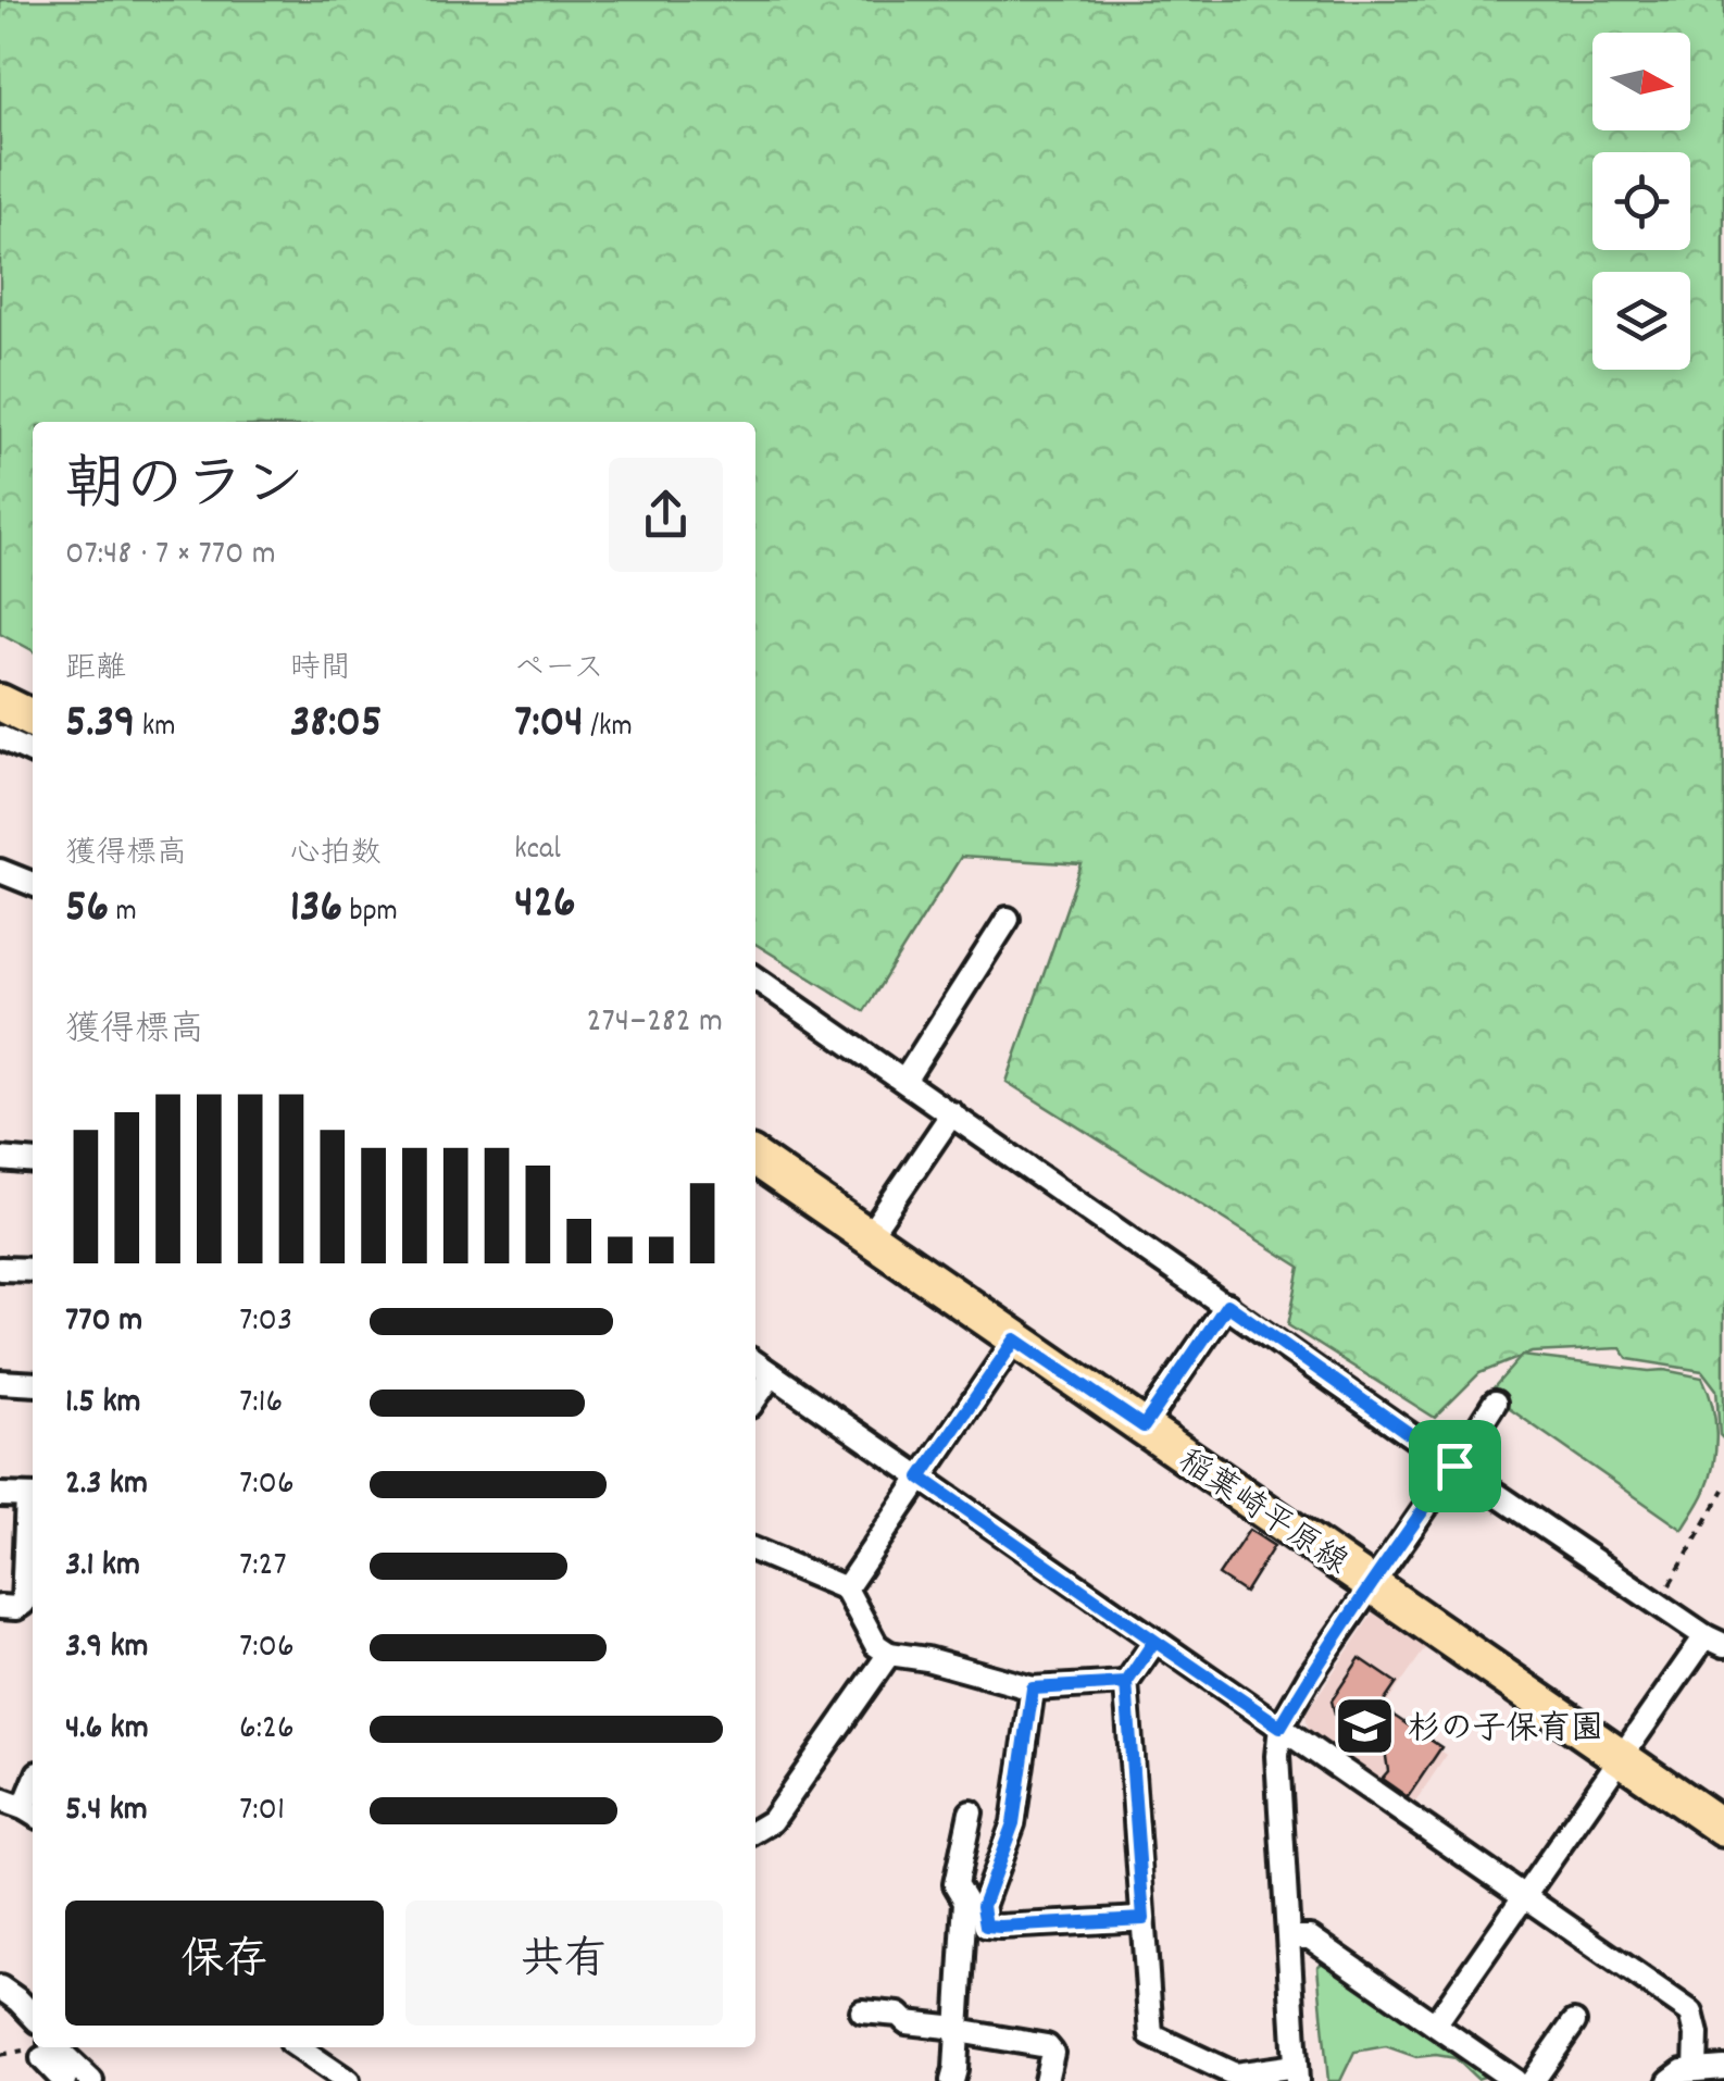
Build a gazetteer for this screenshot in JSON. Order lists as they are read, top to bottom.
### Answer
{
  "streets": {
    "main road": ["稲葉崎平原線"]
  },
  "places": {
    "school or university": ["杉の子保育園"]
  },
  "north": "right",
  "page": {
    "heading": ["朝のラン", "07:48 · 7 × 770 m"],
    "stats": [
      ["距離", "5.39 km"],
      ["時間", "38:05"],
      ["ペース", "7:04 /km"],
      ["獲得標高", "56 m"],
      ["心拍数", "136 bpm"],
      ["kcal", "426"]
    ],
    "chart": ["獲得標高", "274–282 m"],
    "list": [
      {
        "name": "770 m",
        "note": "7:03"
      },
      {
        "name": "1.5 km",
        "note": "7:16"
      },
      {
        "name": "2.3 km",
        "note": "7:06"
      },
      {
        "name": "3.1 km",
        "note": "7:27"
      },
      {
        "name": "3.9 km",
        "note": "7:06"
      },
      {
        "name": "4.6 km",
        "note": "6:26"
      },
      {
        "name": "5.4 km",
        "note": "7:01"
      }
    ],
    "buttons": ["保存", "共有"]
  }
}
